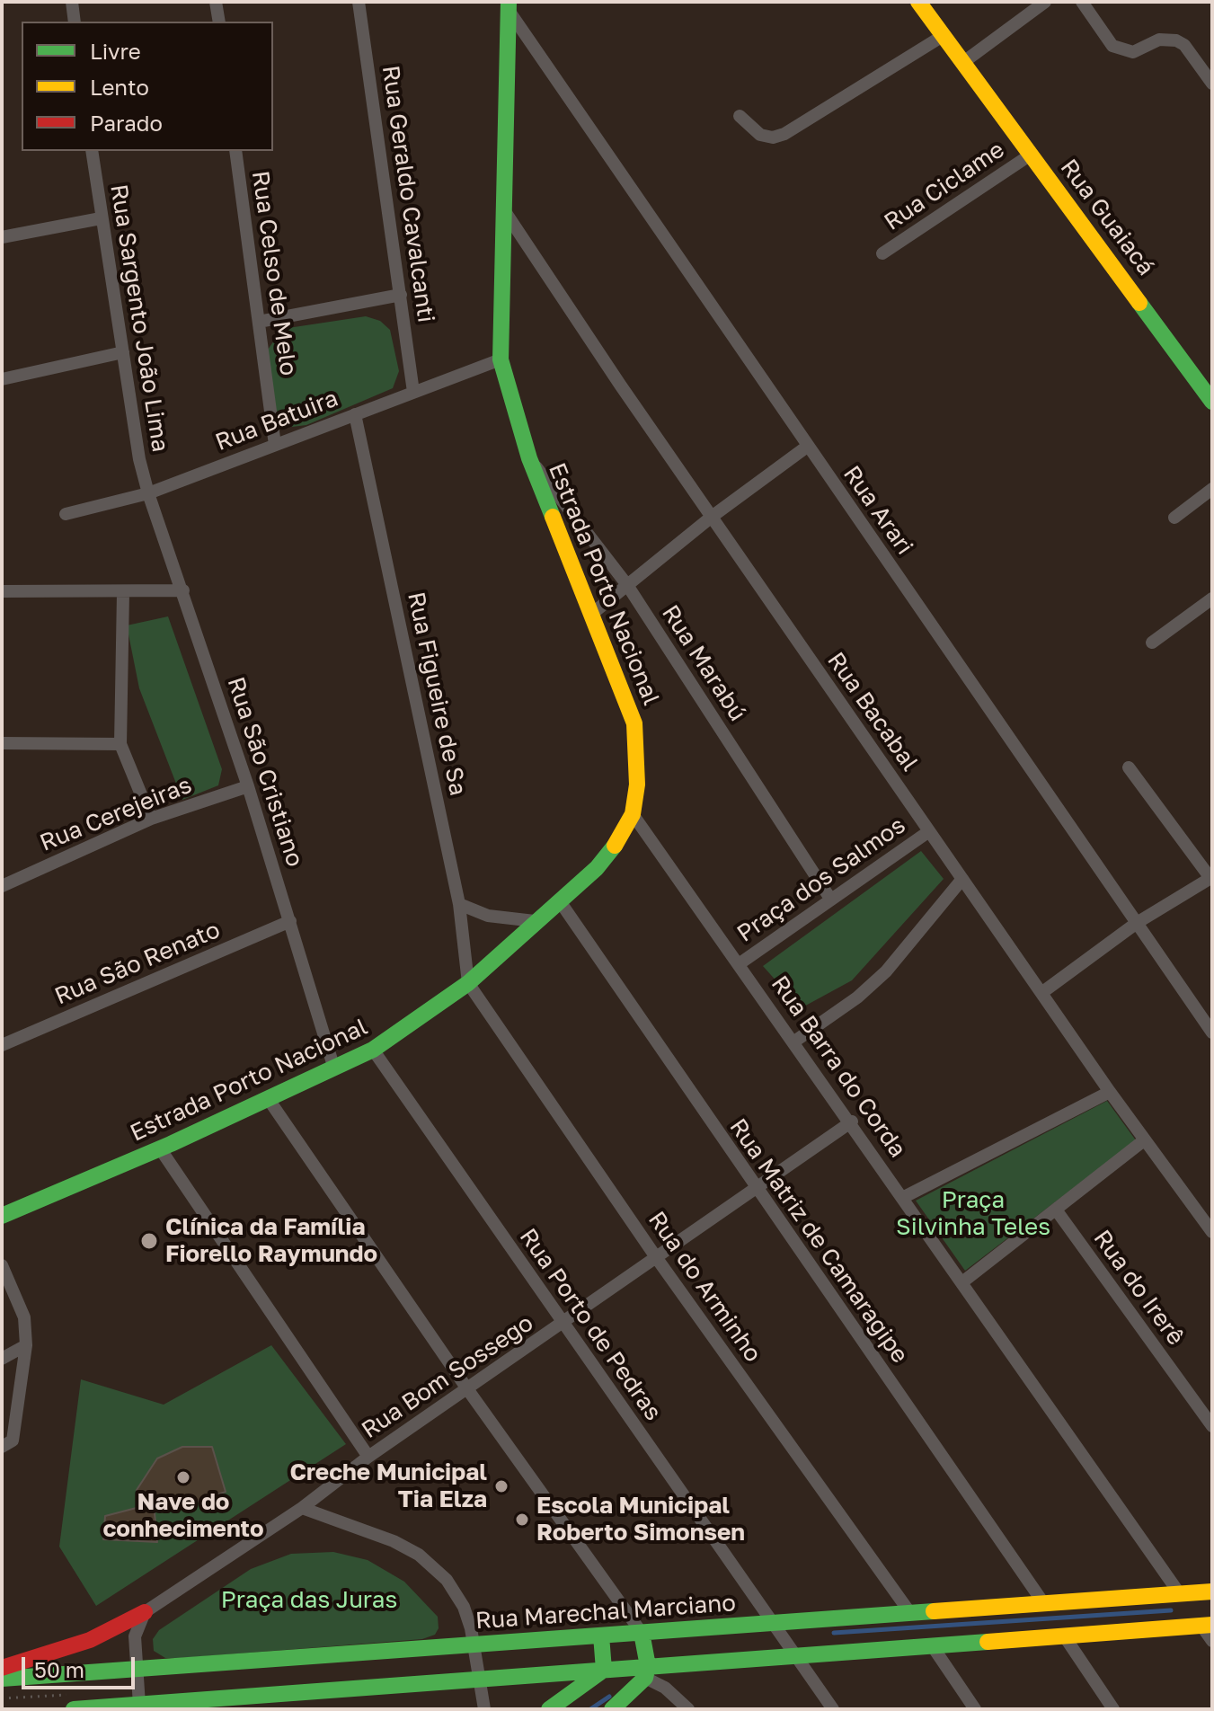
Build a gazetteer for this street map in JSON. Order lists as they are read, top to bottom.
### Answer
{
  "streets": {
    "main road": ["Rua Guaiacá", "Estrada Porto Nacional", "Rua Marechal Marciano"],
    "street": [
      "Rua Ciclame",
      "Rua Geraldo Cavalcanti",
      "Rua Celso de Melo",
      "Rua Sargento João Lima",
      "Rua Batuira",
      "Rua Arari",
      "Rua Marabú",
      "Rua Figueire de Sa",
      "Rua Bacabal",
      "Rua São Cristiano",
      "Rua Cerejeiras",
      "Praça dos Salmos",
      "Rua São Renato",
      "Rua Barra do Corda",
      "Rua Matriz de Camaragipe",
      "Rua do Arminho",
      "Rua do Irerê",
      "Rua Porto de Pedras",
      "Rua Bom Sossego"
    ]
  },
  "crossings": [
    ["Rua Ciclame", "Rua Guaiacá"],
    ["Rua Geraldo Cavalcanti", "Rua Batuira"],
    ["Rua Celso de Melo", "Rua Batuira"],
    ["Rua Sargento João Lima", "Rua Batuira"],
    ["Rua Sargento João Lima", "Rua São Cristiano"],
    ["Rua Batuira", "Estrada Porto Nacional"],
    ["Rua Batuira", "Rua Figueire de Sa"],
    ["Rua Batuira", "Rua São Cristiano"],
    ["Rua Arari", "Estrada Porto Nacional"],
    ["Estrada Porto Nacional", "Rua Marabú"],
    ["Estrada Porto Nacional", "Rua Figueire de Sa"],
    ["Estrada Porto Nacional", "Rua Bacabal"],
    ["Estrada Porto Nacional", "Rua São Cristiano"],
    ["Estrada Porto Nacional", "Rua Barra do Corda"],
    ["Estrada Porto Nacional", "Rua Matriz de Camaragipe"],
    ["Estrada Porto Nacional", "Rua do Arminho"],
    ["Estrada Porto Nacional", "Rua Porto de Pedras"],
    ["Rua Marabú", "Praça dos Salmos"],
    ["Rua Figueire de Sa", "Rua do Arminho"],
    ["Rua Bacabal", "Praça dos Salmos"],
    ["Rua São Cristiano", "Rua Cerejeiras"],
    ["Rua São Cristiano", "Rua São Renato"],
    ["Praça dos Salmos", "Rua Barra do Corda"],
    ["Rua Barra do Corda", "Rua Bom Sossego"],
    ["Rua Barra do Corda", "Rua Marechal Marciano"],
    ["Rua Matriz de Camaragipe", "Rua Bom Sossego"],
    ["Rua Matriz de Camaragipe", "Rua Marechal Marciano"],
    ["Rua do Arminho", "Rua Bom Sossego"],
    ["Rua do Arminho", "Rua Marechal Marciano"],
    ["Rua Porto de Pedras", "Rua Bom Sossego"],
    ["Rua Porto de Pedras", "Rua Marechal Marciano"]
  ],
  "parks": ["Praça Silvinha Teles", "Praça das Juras"],
  "places": [
    "Clínica da Família Fiorello Raymundo",
    "Nave do conhecimento",
    "Creche Municipal Tia Elza",
    "Escola Municipal Roberto Simonsen"
  ],
  "legend": ["Livre", "Lento", "Parado"],
  "scale_bar": "50 m"
}
